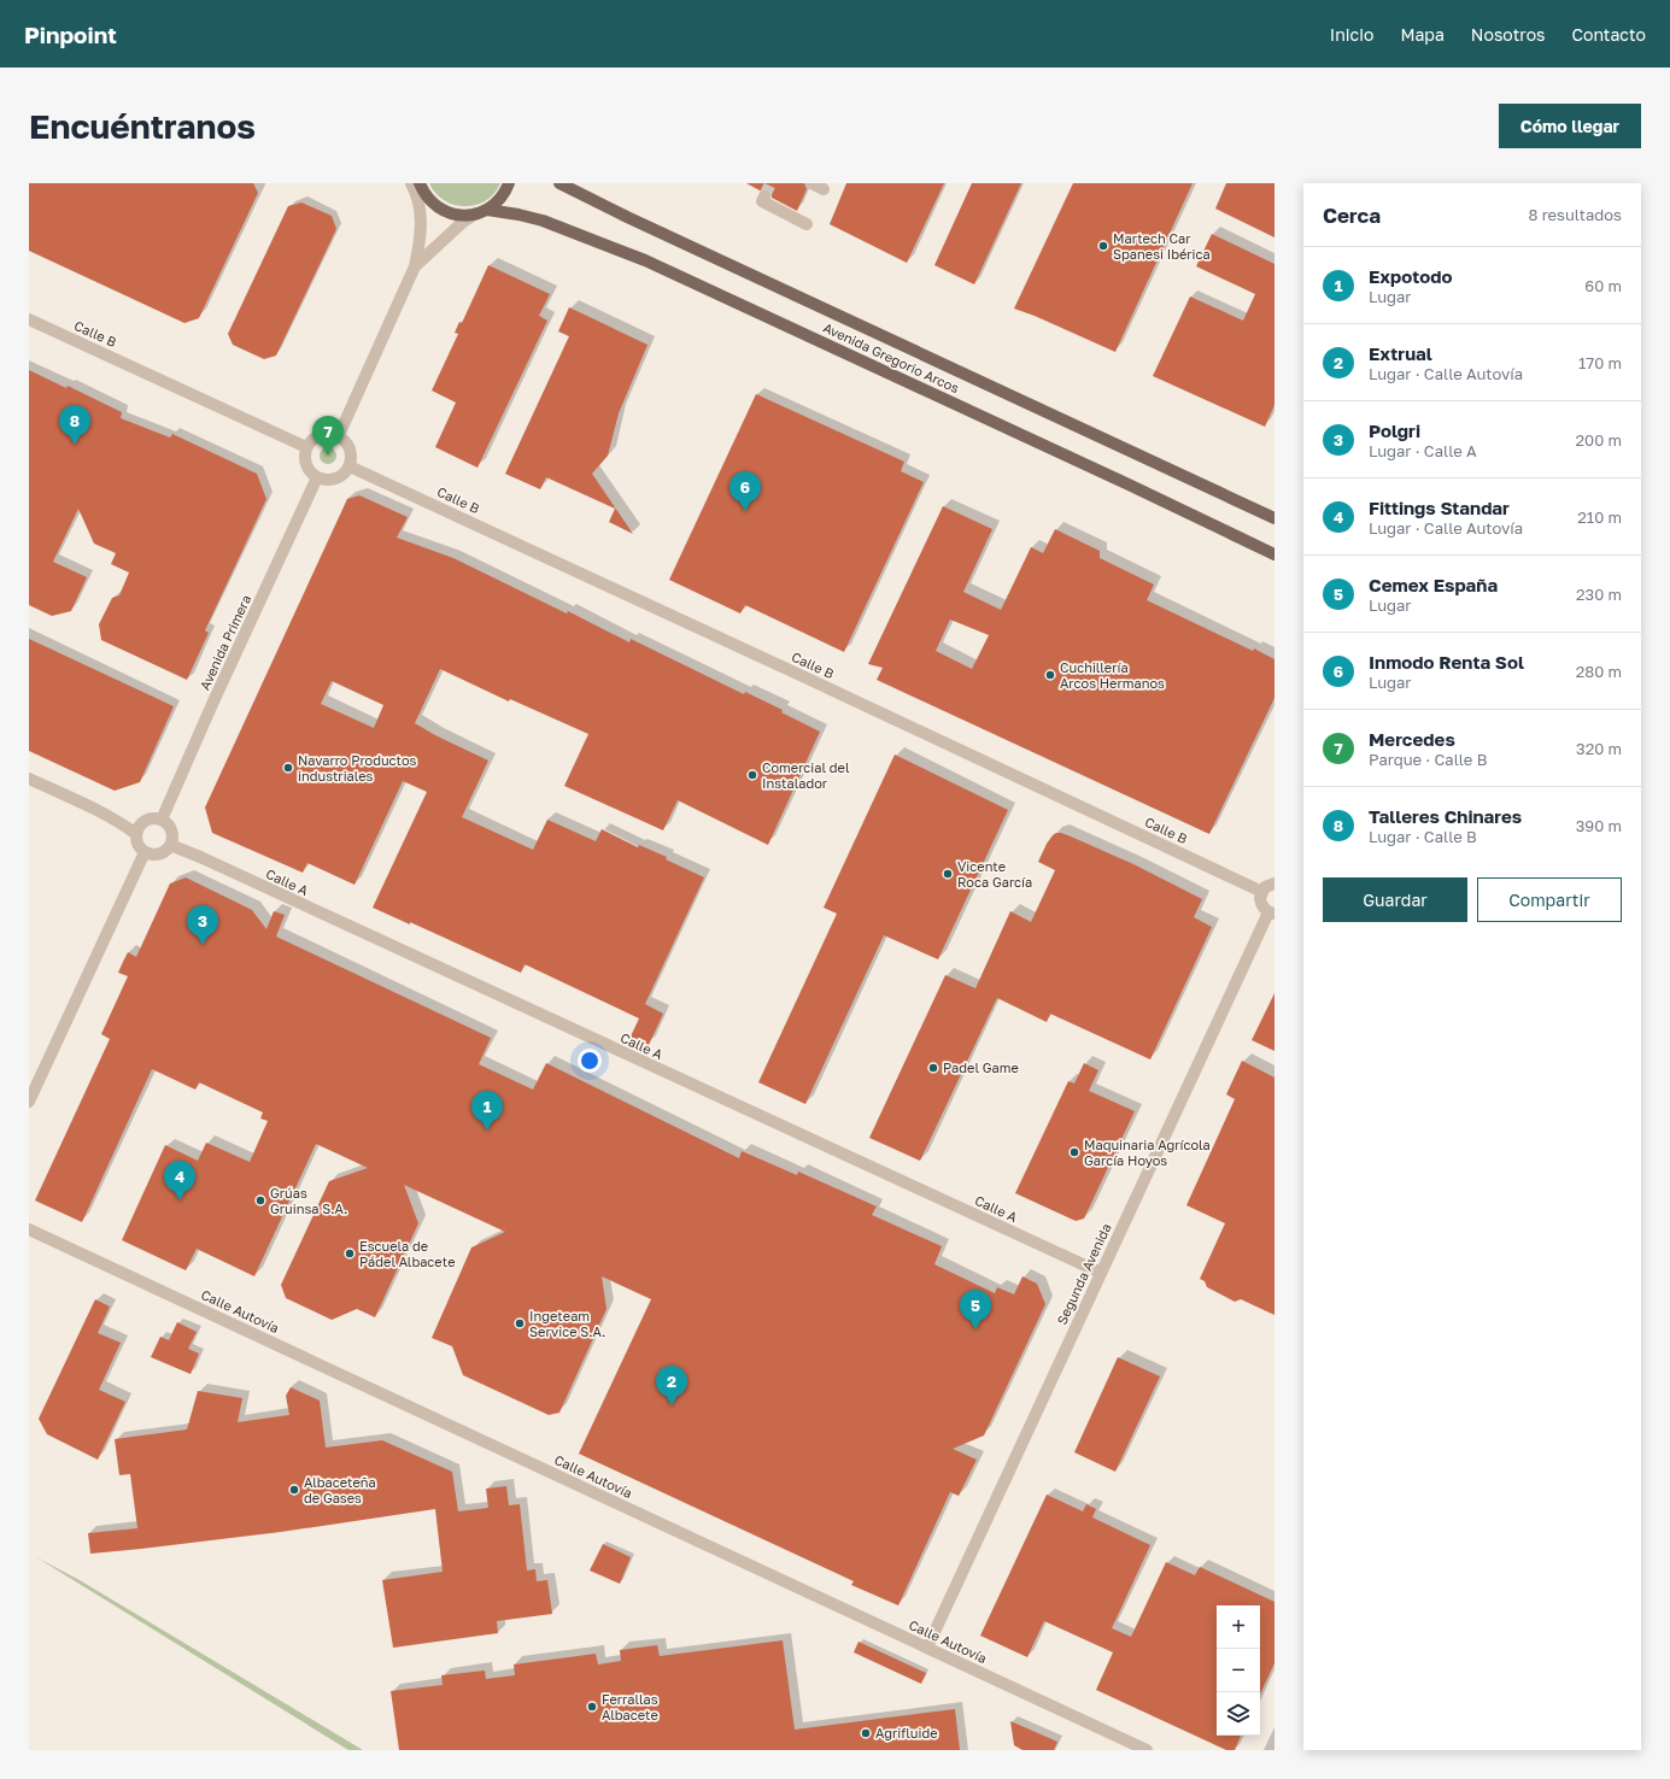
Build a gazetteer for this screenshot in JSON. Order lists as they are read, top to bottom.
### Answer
{
  "streets": {
    "main road": ["Avenida Gregorio Arcos"],
    "street": [
      "Calle B",
      "Avenida Primera",
      "Calle A",
      "Segunda Avenida",
      "Calle Autovía"
    ]
  },
  "crossings": [
    ["Calle B", "Avenida Primera"],
    ["Avenida Primera", "Calle A"],
    ["Calle A", "Segunda Avenida"],
    ["Segunda Avenida", "Calle Autovía"]
  ],
  "places": [
    "Martech Car Spanesi Ibérica",
    "Cuchillería Arcos Hermanos",
    "Navarro Productos industriales",
    "Comercial del Instalador",
    "Vicente Roca García",
    "Padel Game",
    "Maquinaria Agrícola García Hoyos",
    "Grúas Gruinsa S.A.",
    "Escuela de Pádel Albacete",
    "Ingeteam Service S.A.",
    "Albaceteña de Gases",
    "Ferrallas Albacete",
    "Agrifluide"
  ],
  "page": {
    "header": "Pinpoint",
    "nav": [
      "Inicio",
      "Mapa",
      "Nosotros",
      "Contacto"
    ],
    "buttons": [
      "Cómo llegar",
      ["Guardar", "Compartir"]
    ],
    "title": "Encuéntranos",
    "heading": ["Cerca", "8 resultados"],
    "list": [
      {
        "mark": "1",
        "name": "Expotodo",
        "note": "Lugar",
        "value": "60 m"
      },
      {
        "mark": "2",
        "name": "Extrual",
        "note": "Lugar · Calle Autovía",
        "value": "170 m"
      },
      {
        "mark": "3",
        "name": "Polgri",
        "note": "Lugar · Calle A",
        "value": "200 m"
      },
      {
        "mark": "4",
        "name": "Fittings Standar",
        "note": "Lugar · Calle Autovía",
        "value": "210 m"
      },
      {
        "mark": "5",
        "name": "Cemex España",
        "note": "Lugar",
        "value": "230 m"
      },
      {
        "mark": "6",
        "name": "Inmodo Renta Sol",
        "note": "Lugar",
        "value": "280 m"
      },
      {
        "mark": "7",
        "name": "Mercedes",
        "note": "Parque · Calle B",
        "value": "320 m"
      },
      {
        "mark": "8",
        "name": "Talleres Chinares",
        "note": "Lugar · Calle B",
        "value": "390 m"
      }
    ],
    "pins": [
      "8",
      "7",
      "6",
      "3",
      "1",
      "4",
      "5",
      "2"
    ],
    "map_buttons": ["+", "−"]
  }
}
